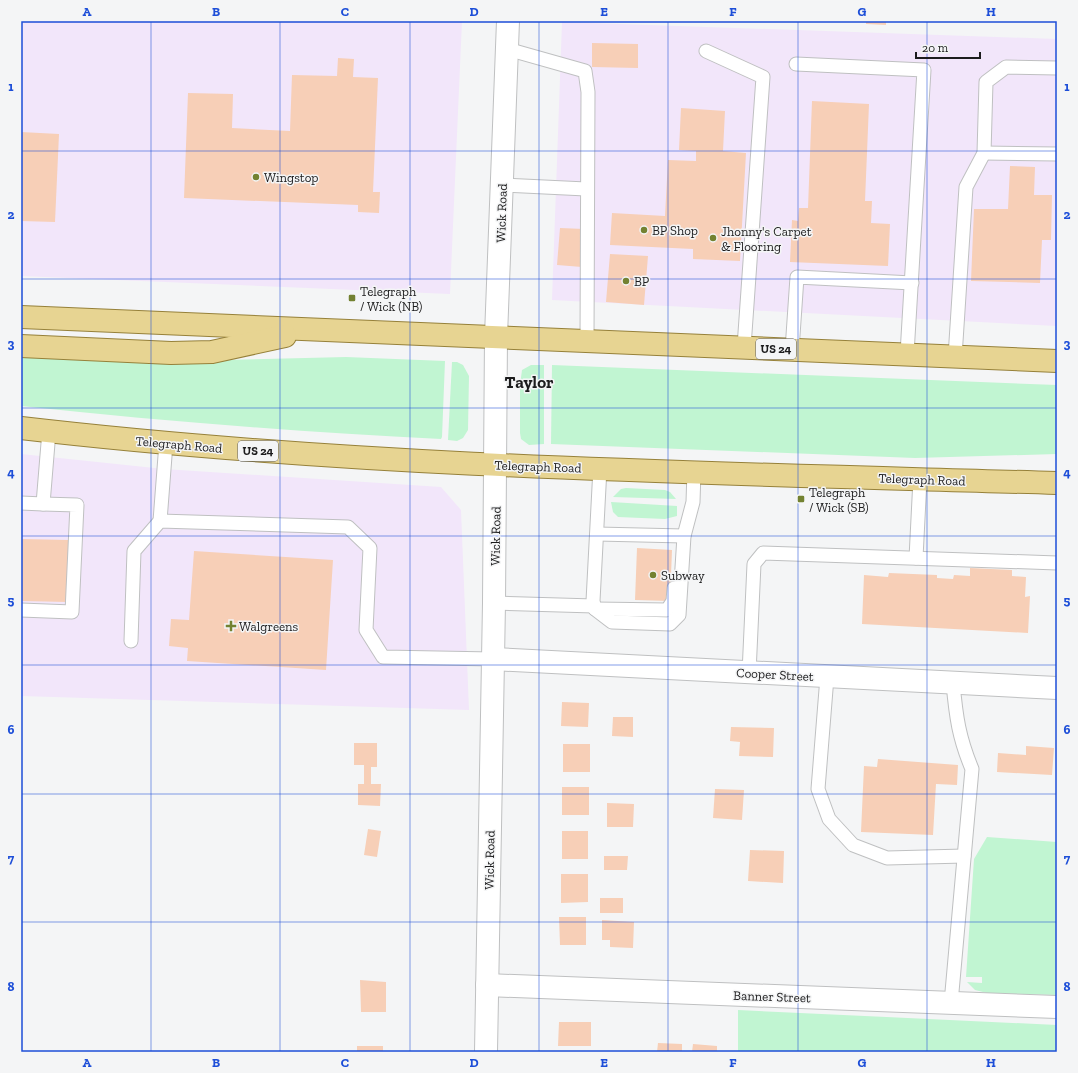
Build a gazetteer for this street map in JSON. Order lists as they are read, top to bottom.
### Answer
{
  "streets": {
    "main road": ["US 24", "Telegraph Road"],
    "street": ["Wick Road", "Cooper Street", "Banner Street"]
  },
  "crossings": [
    ["Wick Road", "US 24"],
    ["Wick Road", "Telegraph Road"],
    ["Wick Road", "Cooper Street"],
    ["Wick Road", "Banner Street"]
  ],
  "districts": ["Taylor"],
  "places": {
    "other": [
      "Wingstop",
      "BP Shop",
      "Jhonny's Carpet & Flooring",
      "BP",
      "Subway"
    ],
    "transit": ["Telegraph / Wick (NB)", "Telegraph / Wick (SB)"],
    "health": ["Walgreens"]
  },
  "scale_bar": "20 m",
  "grid": {
    "columns": [
      "A",
      "B",
      "C",
      "D",
      "E",
      "F",
      "G",
      "H"
    ],
    "rows": [
      "1",
      "2",
      "3",
      "4",
      "5",
      "6",
      "7",
      "8"
    ]
  }
}
